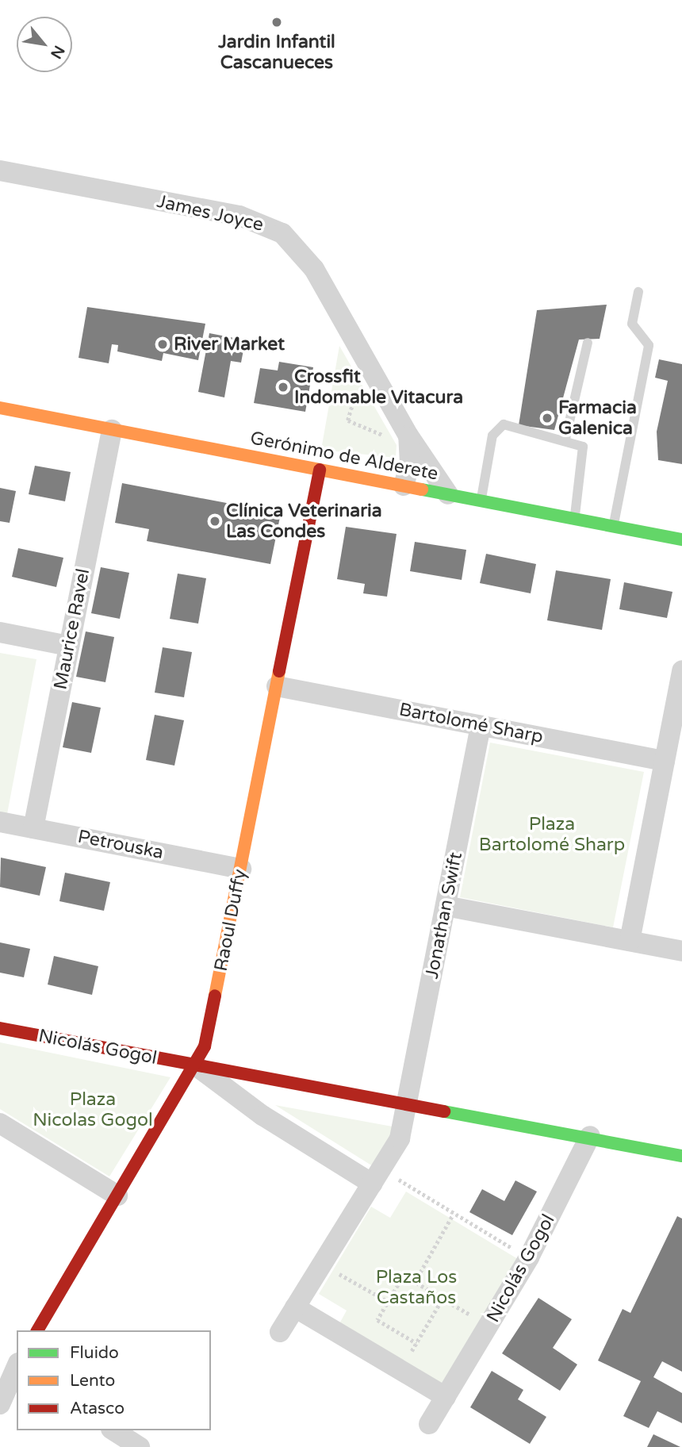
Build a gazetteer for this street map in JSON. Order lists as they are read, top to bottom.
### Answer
{
  "streets": {
    "street": [
      "James Joyce",
      "Gerónimo de Alderete",
      "Maurice Ravel",
      "Bartolomé Sharp",
      "Petrouska",
      "Jonathan Swift",
      "Raoul Duffy",
      "Nicolás Gogol"
    ]
  },
  "crossings": [
    ["James Joyce", "Gerónimo de Alderete"],
    ["Gerónimo de Alderete", "Maurice Ravel"],
    ["Gerónimo de Alderete", "Raoul Duffy"],
    ["Maurice Ravel", "Petrouska"],
    ["Bartolomé Sharp", "Jonathan Swift"],
    ["Bartolomé Sharp", "Raoul Duffy"],
    ["Petrouska", "Raoul Duffy"],
    ["Jonathan Swift", "Nicolás Gogol"],
    ["Raoul Duffy", "Nicolás Gogol"]
  ],
  "parks": ["Plaza Bartolomé Sharp", "Plaza Nicolas Gogol", "Plaza Los Castaños"],
  "places": [
    "Jardin Infantil Cascanueces",
    "River Market",
    "Crossfit Indomable Vitacura",
    "Farmacia Galenica",
    "Clínica Veterinaria Las Condes"
  ],
  "legend": ["Fluido", "Lento", "Atasco"],
  "north": "bottom right"
}
